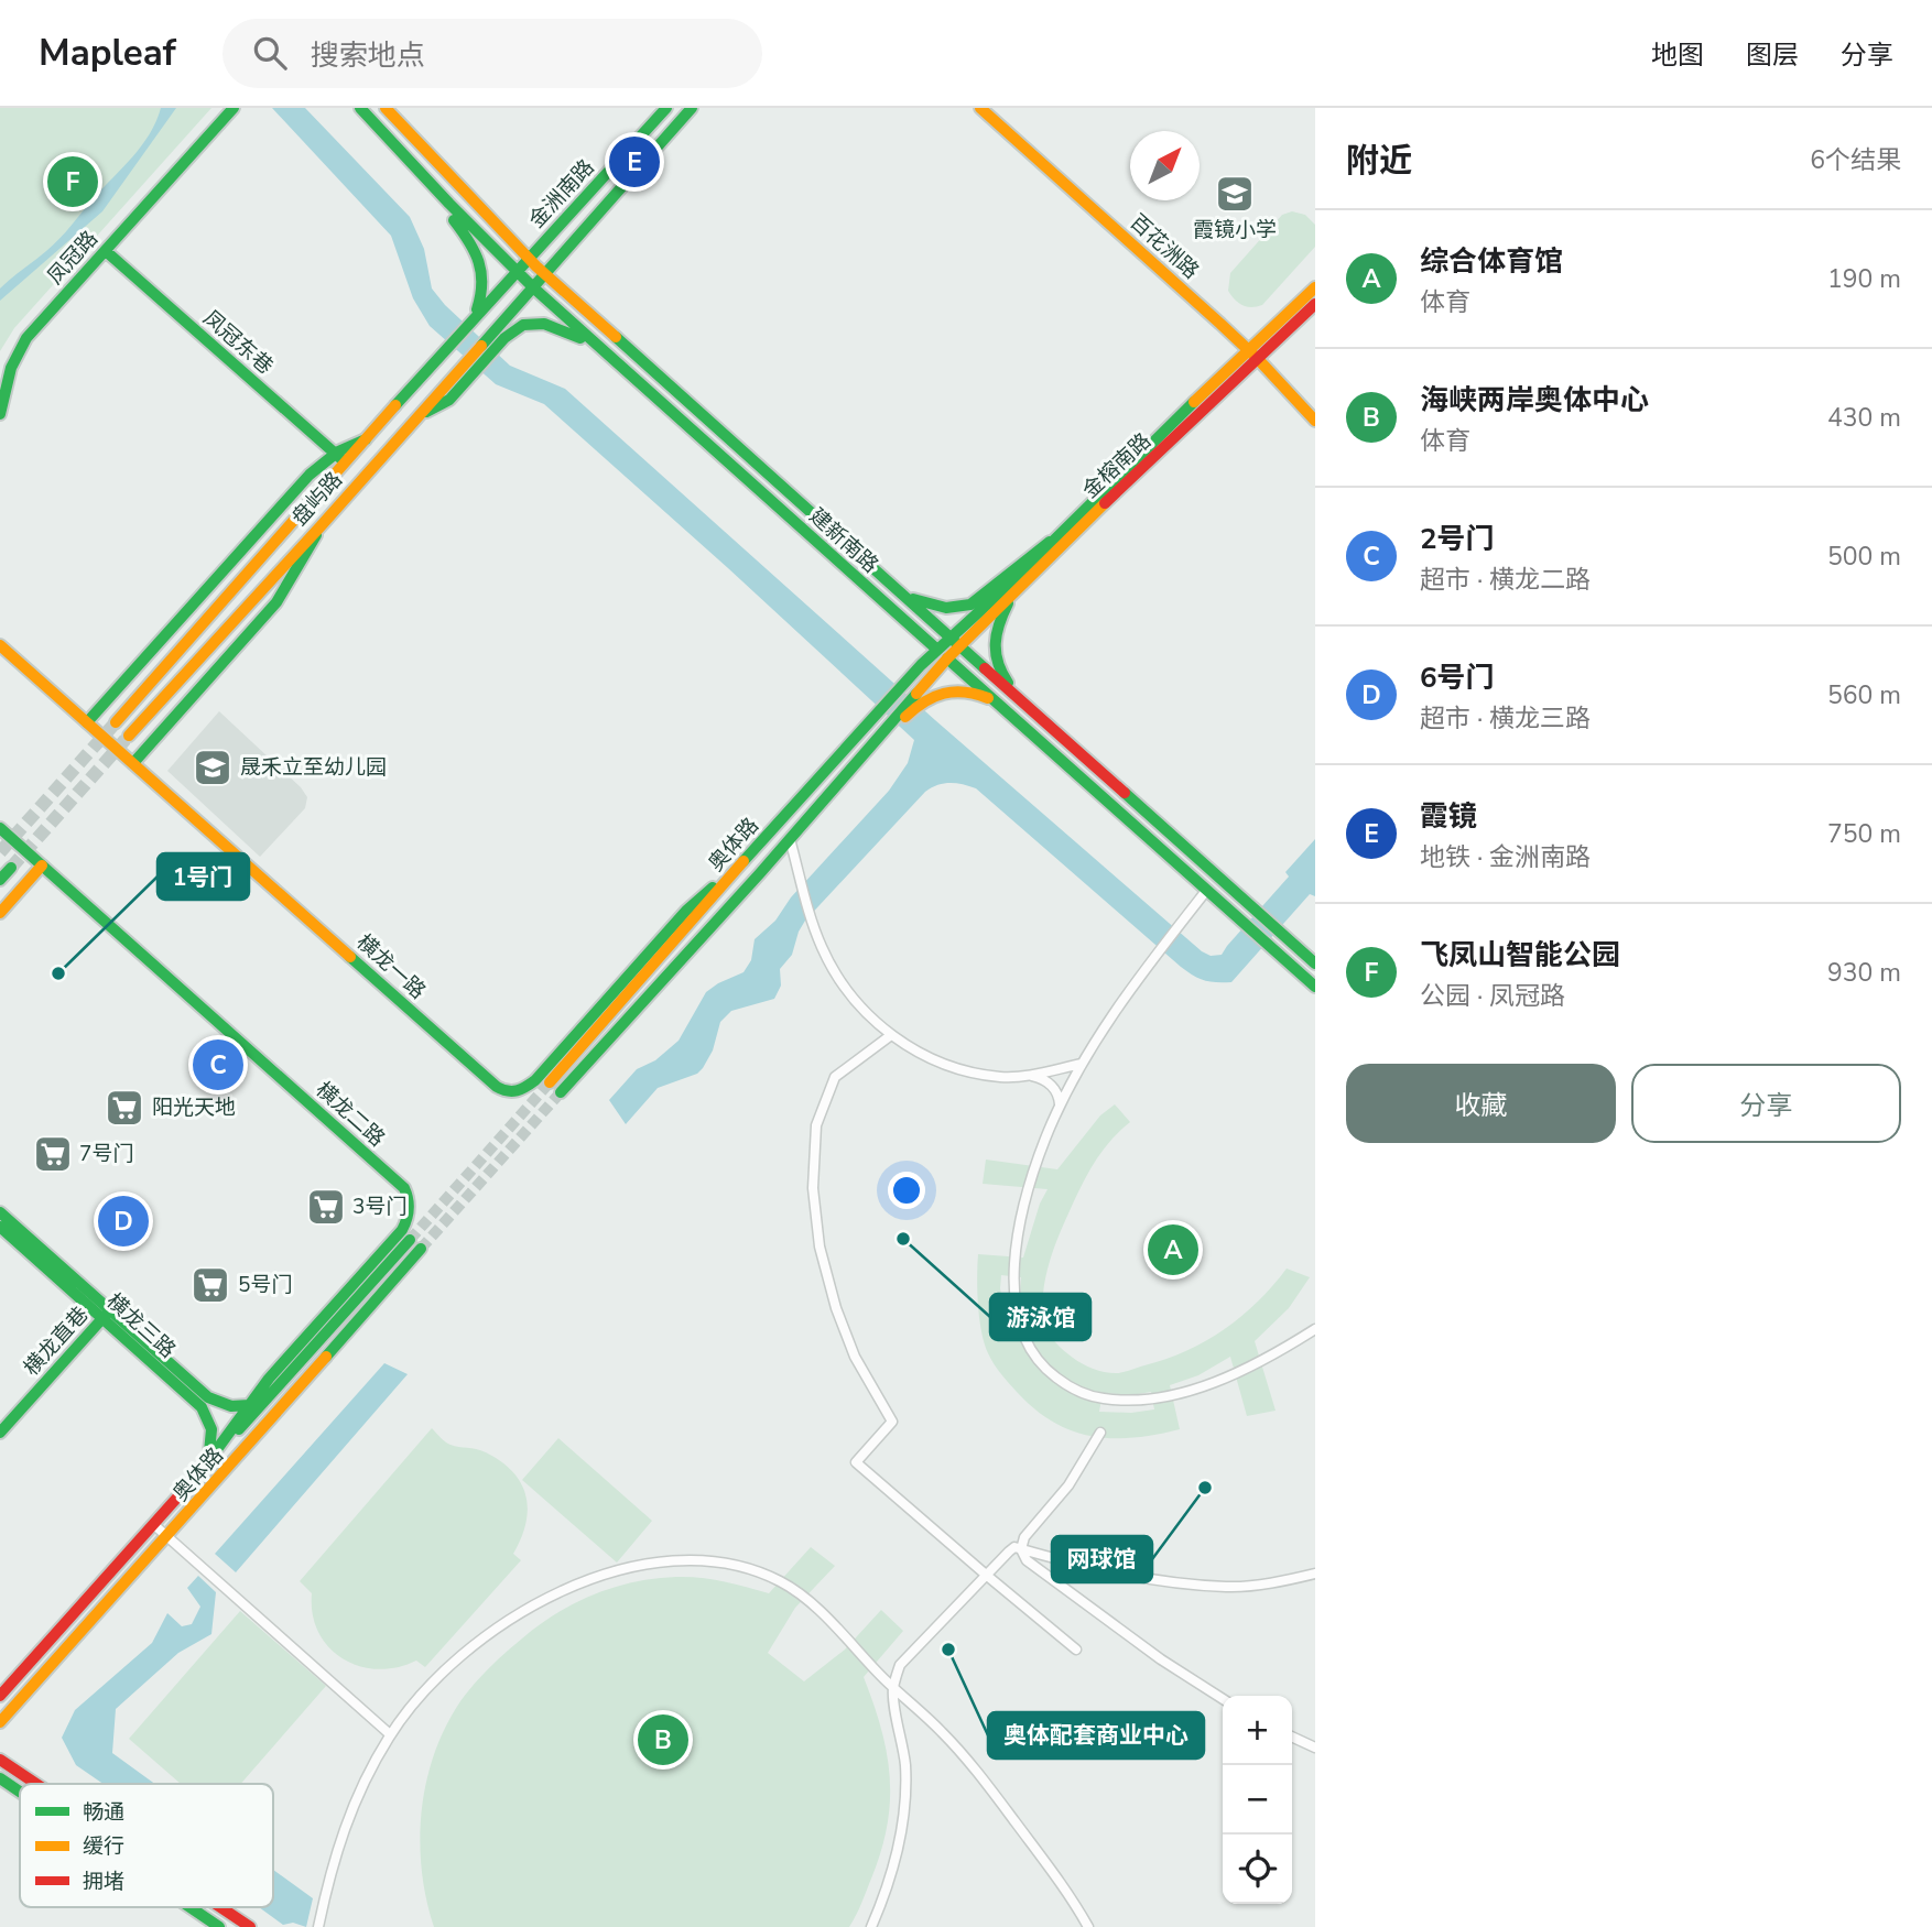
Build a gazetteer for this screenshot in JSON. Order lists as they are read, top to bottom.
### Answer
{
  "streets": {
    "main road": [
      "金洲南路",
      "百花洲路",
      "凤冠路",
      "凤冠东巷",
      "金榕南路",
      "盘屿路",
      "建新南路",
      "奥体路",
      "横龙一路",
      "横龙二路",
      "横龙三路",
      "横龙直巷"
    ]
  },
  "crossings": [
    ["金洲南路", "盘屿路"],
    ["金洲南路", "建新南路"],
    ["百花洲路", "金榕南路"],
    ["凤冠路", "凤冠东巷"],
    ["凤冠东巷", "盘屿路"],
    ["金榕南路", "建新南路"],
    ["金榕南路", "奥体路"],
    ["盘屿路", "建新南路"],
    ["建新南路", "奥体路"],
    ["奥体路", "横龙一路"],
    ["奥体路", "横龙二路"],
    ["奥体路", "横龙三路"],
    ["横龙二路", "横龙三路"],
    ["横龙三路", "横龙直巷"]
  ],
  "places": {
    "school or university": ["霞镜小学", "晟禾立至幼儿园"],
    "other": [
      "1号门",
      "游泳馆",
      "网球馆",
      "奥体配套商业中心"
    ],
    "supermarket": [
      "阳光天地",
      "7号门",
      "3号门",
      "5号门"
    ]
  },
  "legend": ["畅通", "缓行", "拥堵"],
  "north": "top right",
  "page": {
    "header": "Mapleaf",
    "search": "搜索地点",
    "nav": ["地图", "图层", "分享"],
    "heading": ["附近", "6个结果"],
    "pins": [
      "E",
      "F",
      "C",
      "D",
      "A",
      "B"
    ],
    "list": [
      {
        "mark": "A",
        "name": "综合体育馆",
        "note": "体育",
        "value": "190 m"
      },
      {
        "mark": "B",
        "name": "海峡两岸奥体中心",
        "note": "体育",
        "value": "430 m"
      },
      {
        "mark": "C",
        "name": "2号门",
        "note": "超市 · 横龙二路",
        "value": "500 m"
      },
      {
        "mark": "D",
        "name": "6号门",
        "note": "超市 · 横龙三路",
        "value": "560 m"
      },
      {
        "mark": "E",
        "name": "霞镜",
        "note": "地铁 · 金洲南路",
        "value": "750 m"
      },
      {
        "mark": "F",
        "name": "飞凤山智能公园",
        "note": "公园 · 凤冠路",
        "value": "930 m"
      }
    ],
    "buttons": ["收藏", "分享"],
    "map_buttons": ["+", "−"]
  }
}
